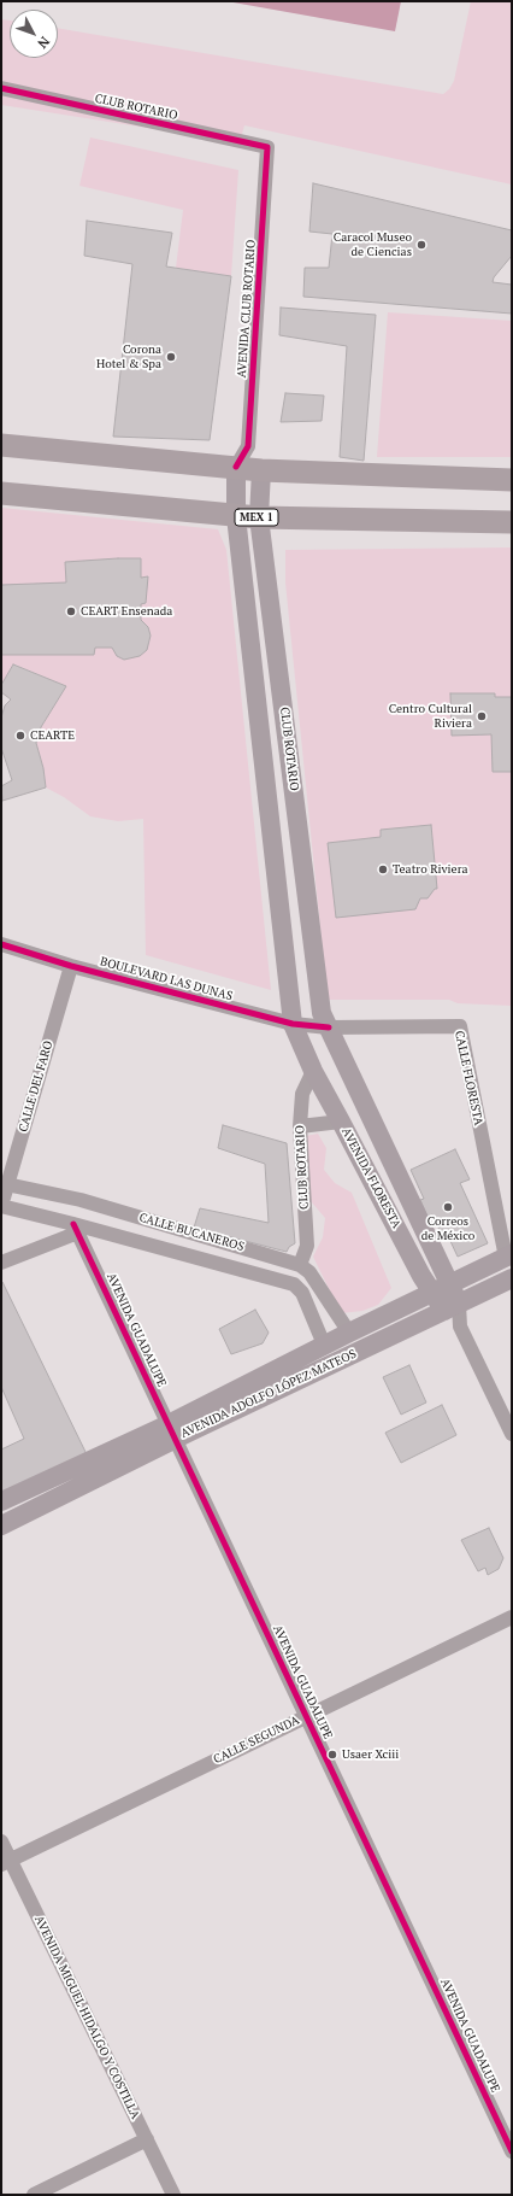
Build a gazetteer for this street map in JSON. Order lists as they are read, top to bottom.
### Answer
{
  "streets": {
    "highway": ["MEX 1"],
    "main road": ["CLUB ROTARIO", "AVENIDA FLORESTA", "AVENIDA ADOLFO LÓPEZ MATEOS"],
    "street": [
      "AVENIDA CLUB ROTARIO",
      "BOULEVARD LAS DUNAS",
      "CALLE FLORESTA",
      "CALLE DEL FARO",
      "CALLE BUCANEROS",
      "AVENIDA GUADALUPE",
      "CALLE SEGUNDA",
      "AVENIDA MIGUEL HIDALGO Y COSTILLA"
    ]
  },
  "crossings": [
    ["CLUB ROTARIO", "AVENIDA CLUB ROTARIO"],
    ["CLUB ROTARIO", "MEX 1"],
    ["CLUB ROTARIO", "BOULEVARD LAS DUNAS"],
    ["CLUB ROTARIO", "CALLE FLORESTA"],
    ["CLUB ROTARIO", "AVENIDA FLORESTA"],
    ["CLUB ROTARIO", "CALLE BUCANEROS"],
    ["BOULEVARD LAS DUNAS", "CALLE FLORESTA"],
    ["BOULEVARD LAS DUNAS", "CALLE DEL FARO"],
    ["BOULEVARD LAS DUNAS", "AVENIDA FLORESTA"],
    ["CALLE FLORESTA", "AVENIDA FLORESTA"],
    ["CALLE FLORESTA", "AVENIDA ADOLFO LÓPEZ MATEOS"],
    ["CALLE DEL FARO", "CALLE BUCANEROS"],
    ["AVENIDA FLORESTA", "AVENIDA ADOLFO LÓPEZ MATEOS"],
    ["CALLE BUCANEROS", "AVENIDA GUADALUPE"],
    ["CALLE BUCANEROS", "AVENIDA ADOLFO LÓPEZ MATEOS"],
    ["AVENIDA GUADALUPE", "AVENIDA ADOLFO LÓPEZ MATEOS"],
    ["AVENIDA GUADALUPE", "CALLE SEGUNDA"],
    ["CALLE SEGUNDA", "AVENIDA MIGUEL HIDALGO Y COSTILLA"]
  ],
  "places": [
    "Caracol Museo de Ciencias",
    "Corona Hotel & Spa",
    "CEART Ensenada",
    "Centro Cultural Riviera",
    "CEARTE",
    "Teatro Riviera",
    "Correos de México",
    "Usaer Xciii"
  ],
  "north": "bottom right"
}
